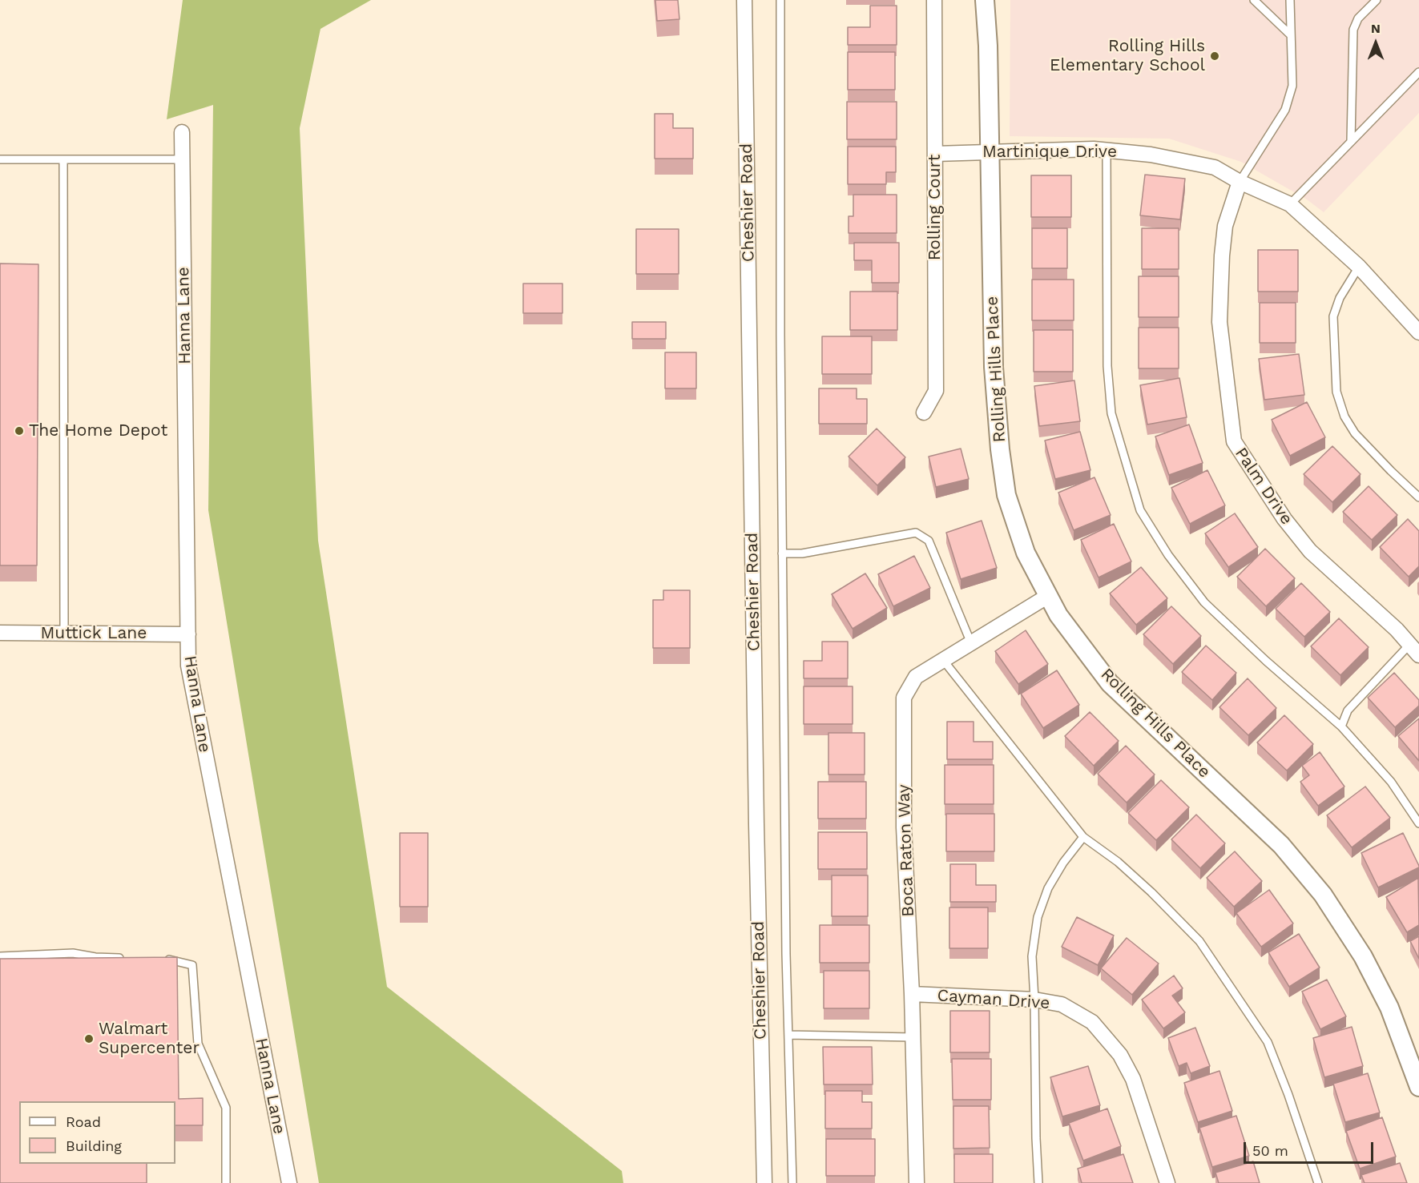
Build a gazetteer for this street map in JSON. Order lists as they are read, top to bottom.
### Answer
{
  "streets": {
    "street": [
      "Martinique Drive",
      "Cheshier Road",
      "Rolling Court",
      "Hanna Lane",
      "Rolling Hills Place",
      "Palm Drive",
      "Muttick Lane",
      "Boca Raton Way",
      "Cayman Drive"
    ]
  },
  "crossings": [
    ["Martinique Drive", "Rolling Court"],
    ["Martinique Drive", "Rolling Hills Place"],
    ["Martinique Drive", "Palm Drive"],
    ["Hanna Lane", "Muttick Lane"],
    ["Rolling Hills Place", "Boca Raton Way"],
    ["Boca Raton Way", "Cayman Drive"]
  ],
  "places": ["Rolling Hills Elementary School", "The Home Depot", "Walmart Supercenter"],
  "legend": ["Road", "Building"],
  "scale_bar": "50 m",
  "north": "top"
}
